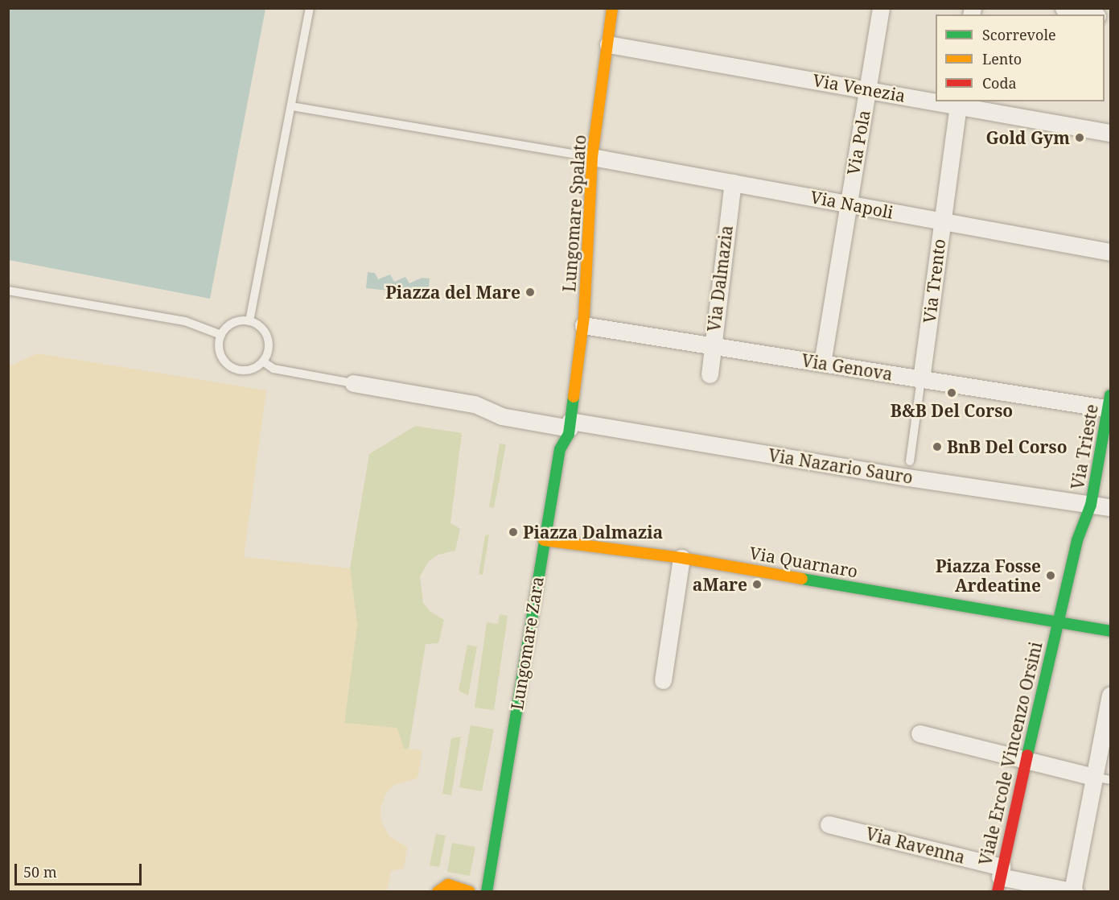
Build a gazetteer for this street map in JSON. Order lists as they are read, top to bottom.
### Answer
{
  "streets": {
    "street": [
      "Via Venezia",
      "Via Pola",
      "Via Napoli",
      "Lungomare Spalato",
      "Via Dalmazia",
      "Via Trento",
      "Via Genova",
      "Via Trieste",
      "Via Nazario Sauro",
      "Via Quarnaro",
      "Lungomare Zara",
      "Viale Ercole Vincenzo Orsini",
      "Via Ravenna"
    ]
  },
  "crossings": [
    ["Via Venezia", "Via Pola"],
    ["Via Venezia", "Lungomare Spalato"],
    ["Via Venezia", "Via Trento"],
    ["Via Pola", "Via Napoli"],
    ["Via Pola", "Via Genova"],
    ["Via Napoli", "Lungomare Spalato"],
    ["Via Napoli", "Via Dalmazia"],
    ["Via Napoli", "Via Trento"],
    ["Lungomare Spalato", "Via Genova"],
    ["Lungomare Spalato", "Via Nazario Sauro"],
    ["Lungomare Spalato", "Lungomare Zara"],
    ["Via Dalmazia", "Via Genova"],
    ["Via Trento", "Via Genova"],
    ["Via Genova", "Via Trieste"],
    ["Via Trieste", "Via Nazario Sauro"],
    ["Via Nazario Sauro", "Lungomare Zara"],
    ["Via Quarnaro", "Lungomare Zara"],
    ["Via Quarnaro", "Viale Ercole Vincenzo Orsini"],
    ["Viale Ercole Vincenzo Orsini", "Via Ravenna"]
  ],
  "places": [
    "Gold Gym",
    "Piazza del Mare",
    "B&B Del Corso",
    "BnB Del Corso",
    "Piazza Dalmazia",
    "Piazza Fosse Ardeatine",
    "aMare"
  ],
  "legend": ["Scorrevole", "Lento", "Coda"],
  "scale_bar": "50 m"
}
